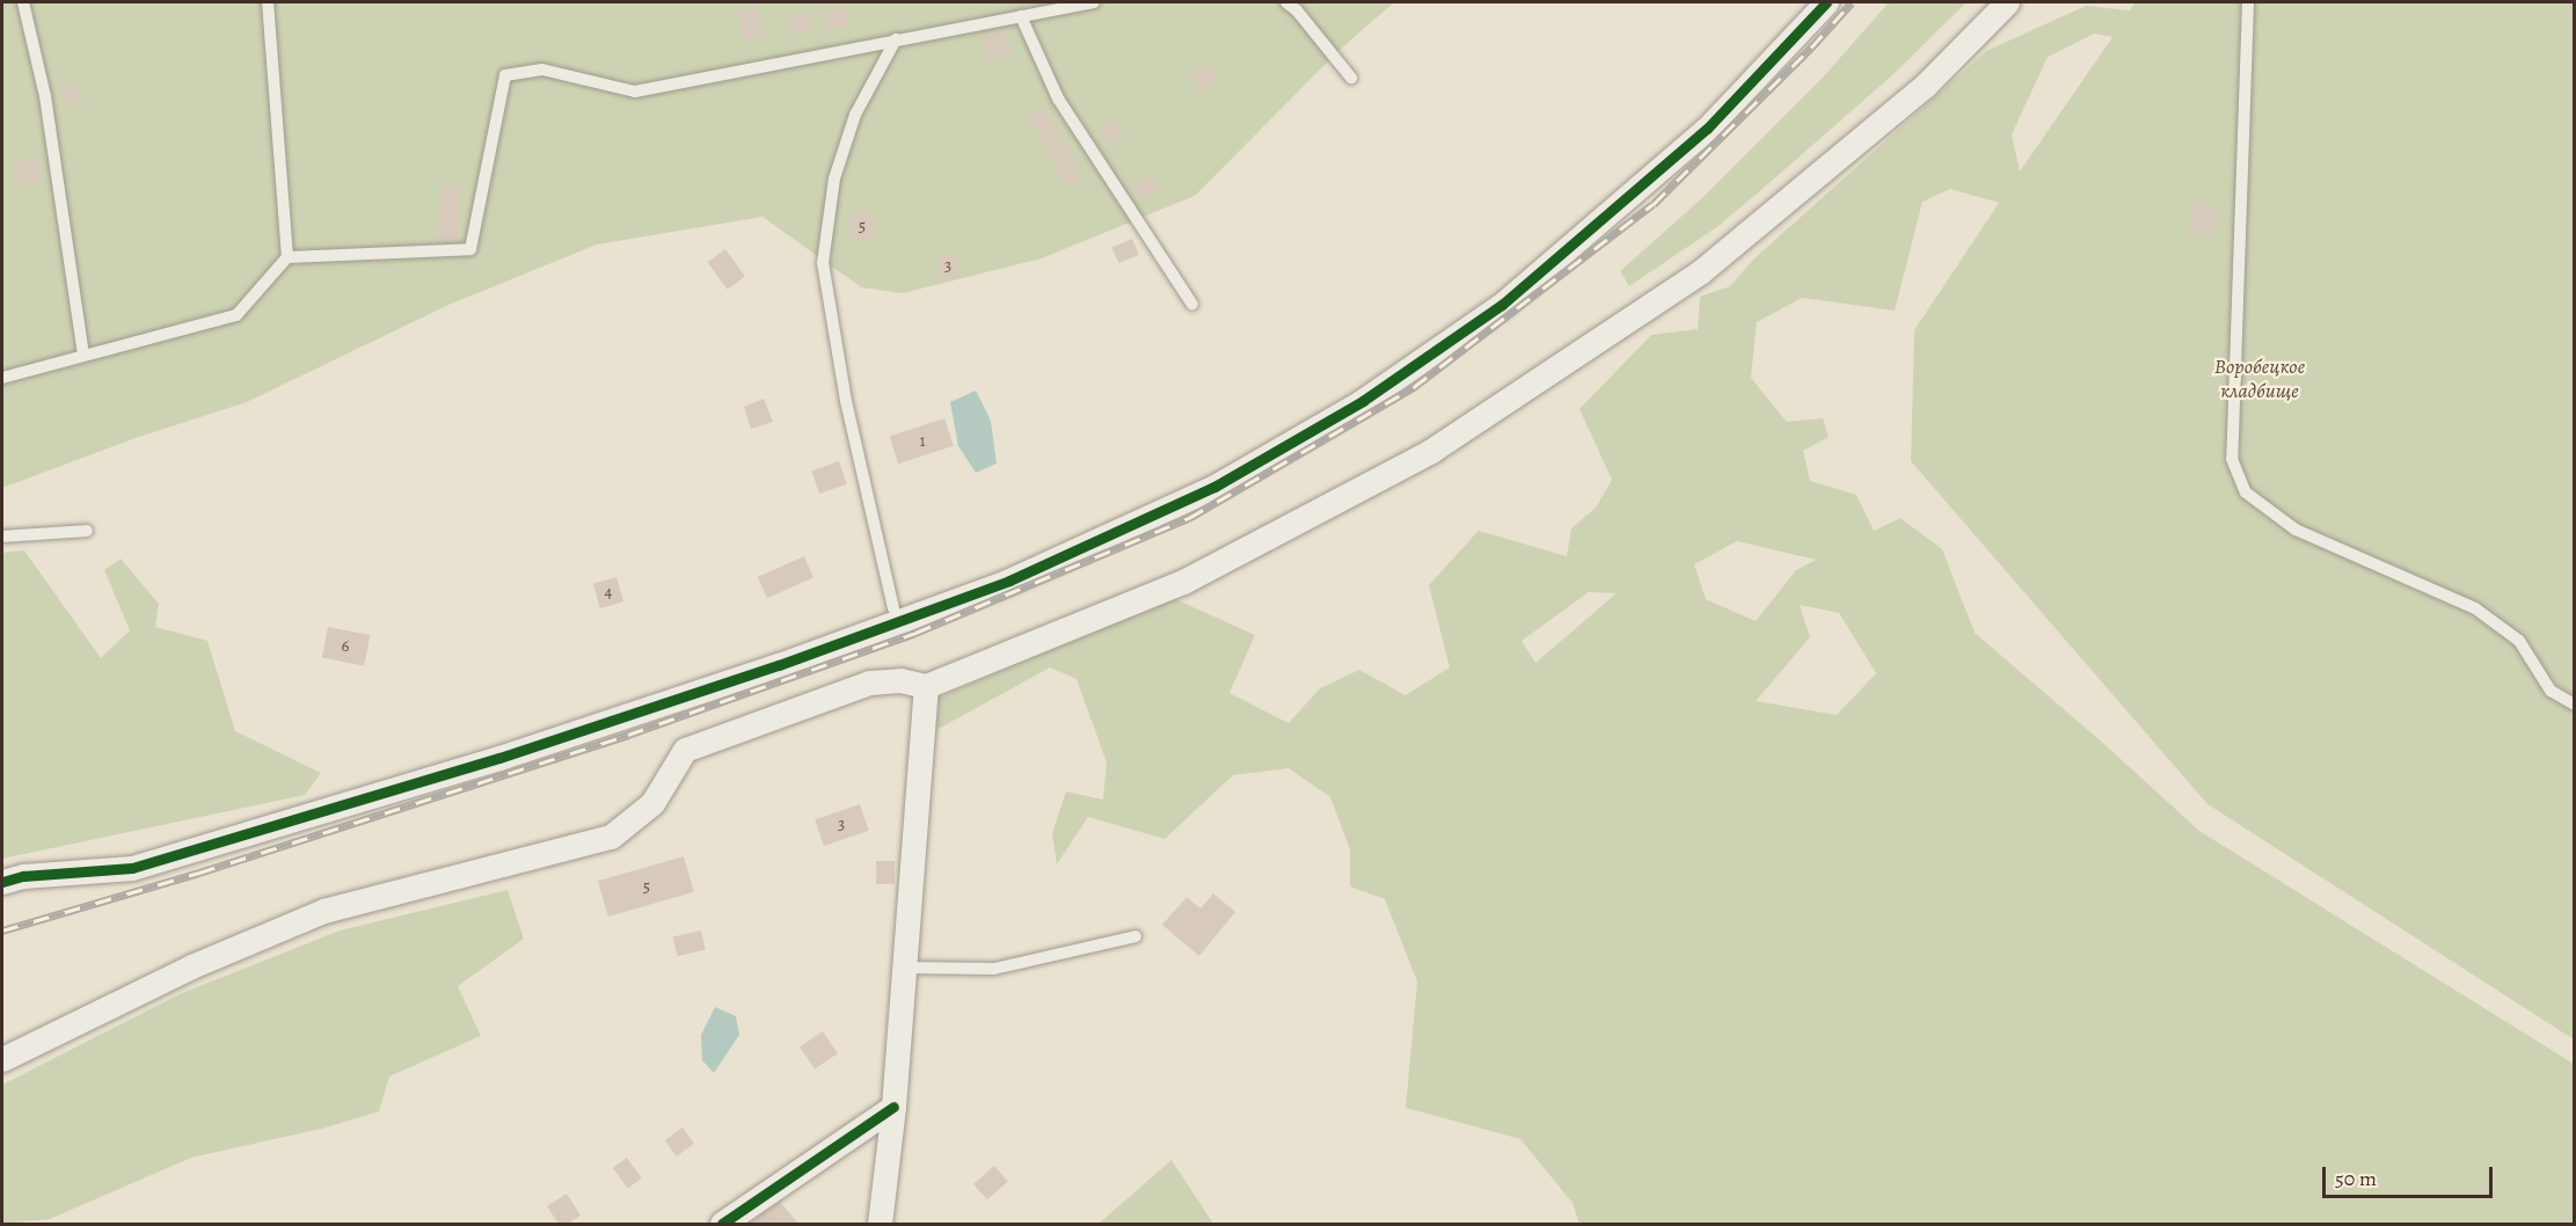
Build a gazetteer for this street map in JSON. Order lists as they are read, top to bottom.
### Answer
{
  "parks": ["Воробецкое кладбище"],
  "house_numbers": [
    "5",
    "3",
    "1",
    "4",
    "6",
    "3",
    "5"
  ],
  "scale_bar": "50 m"
}
